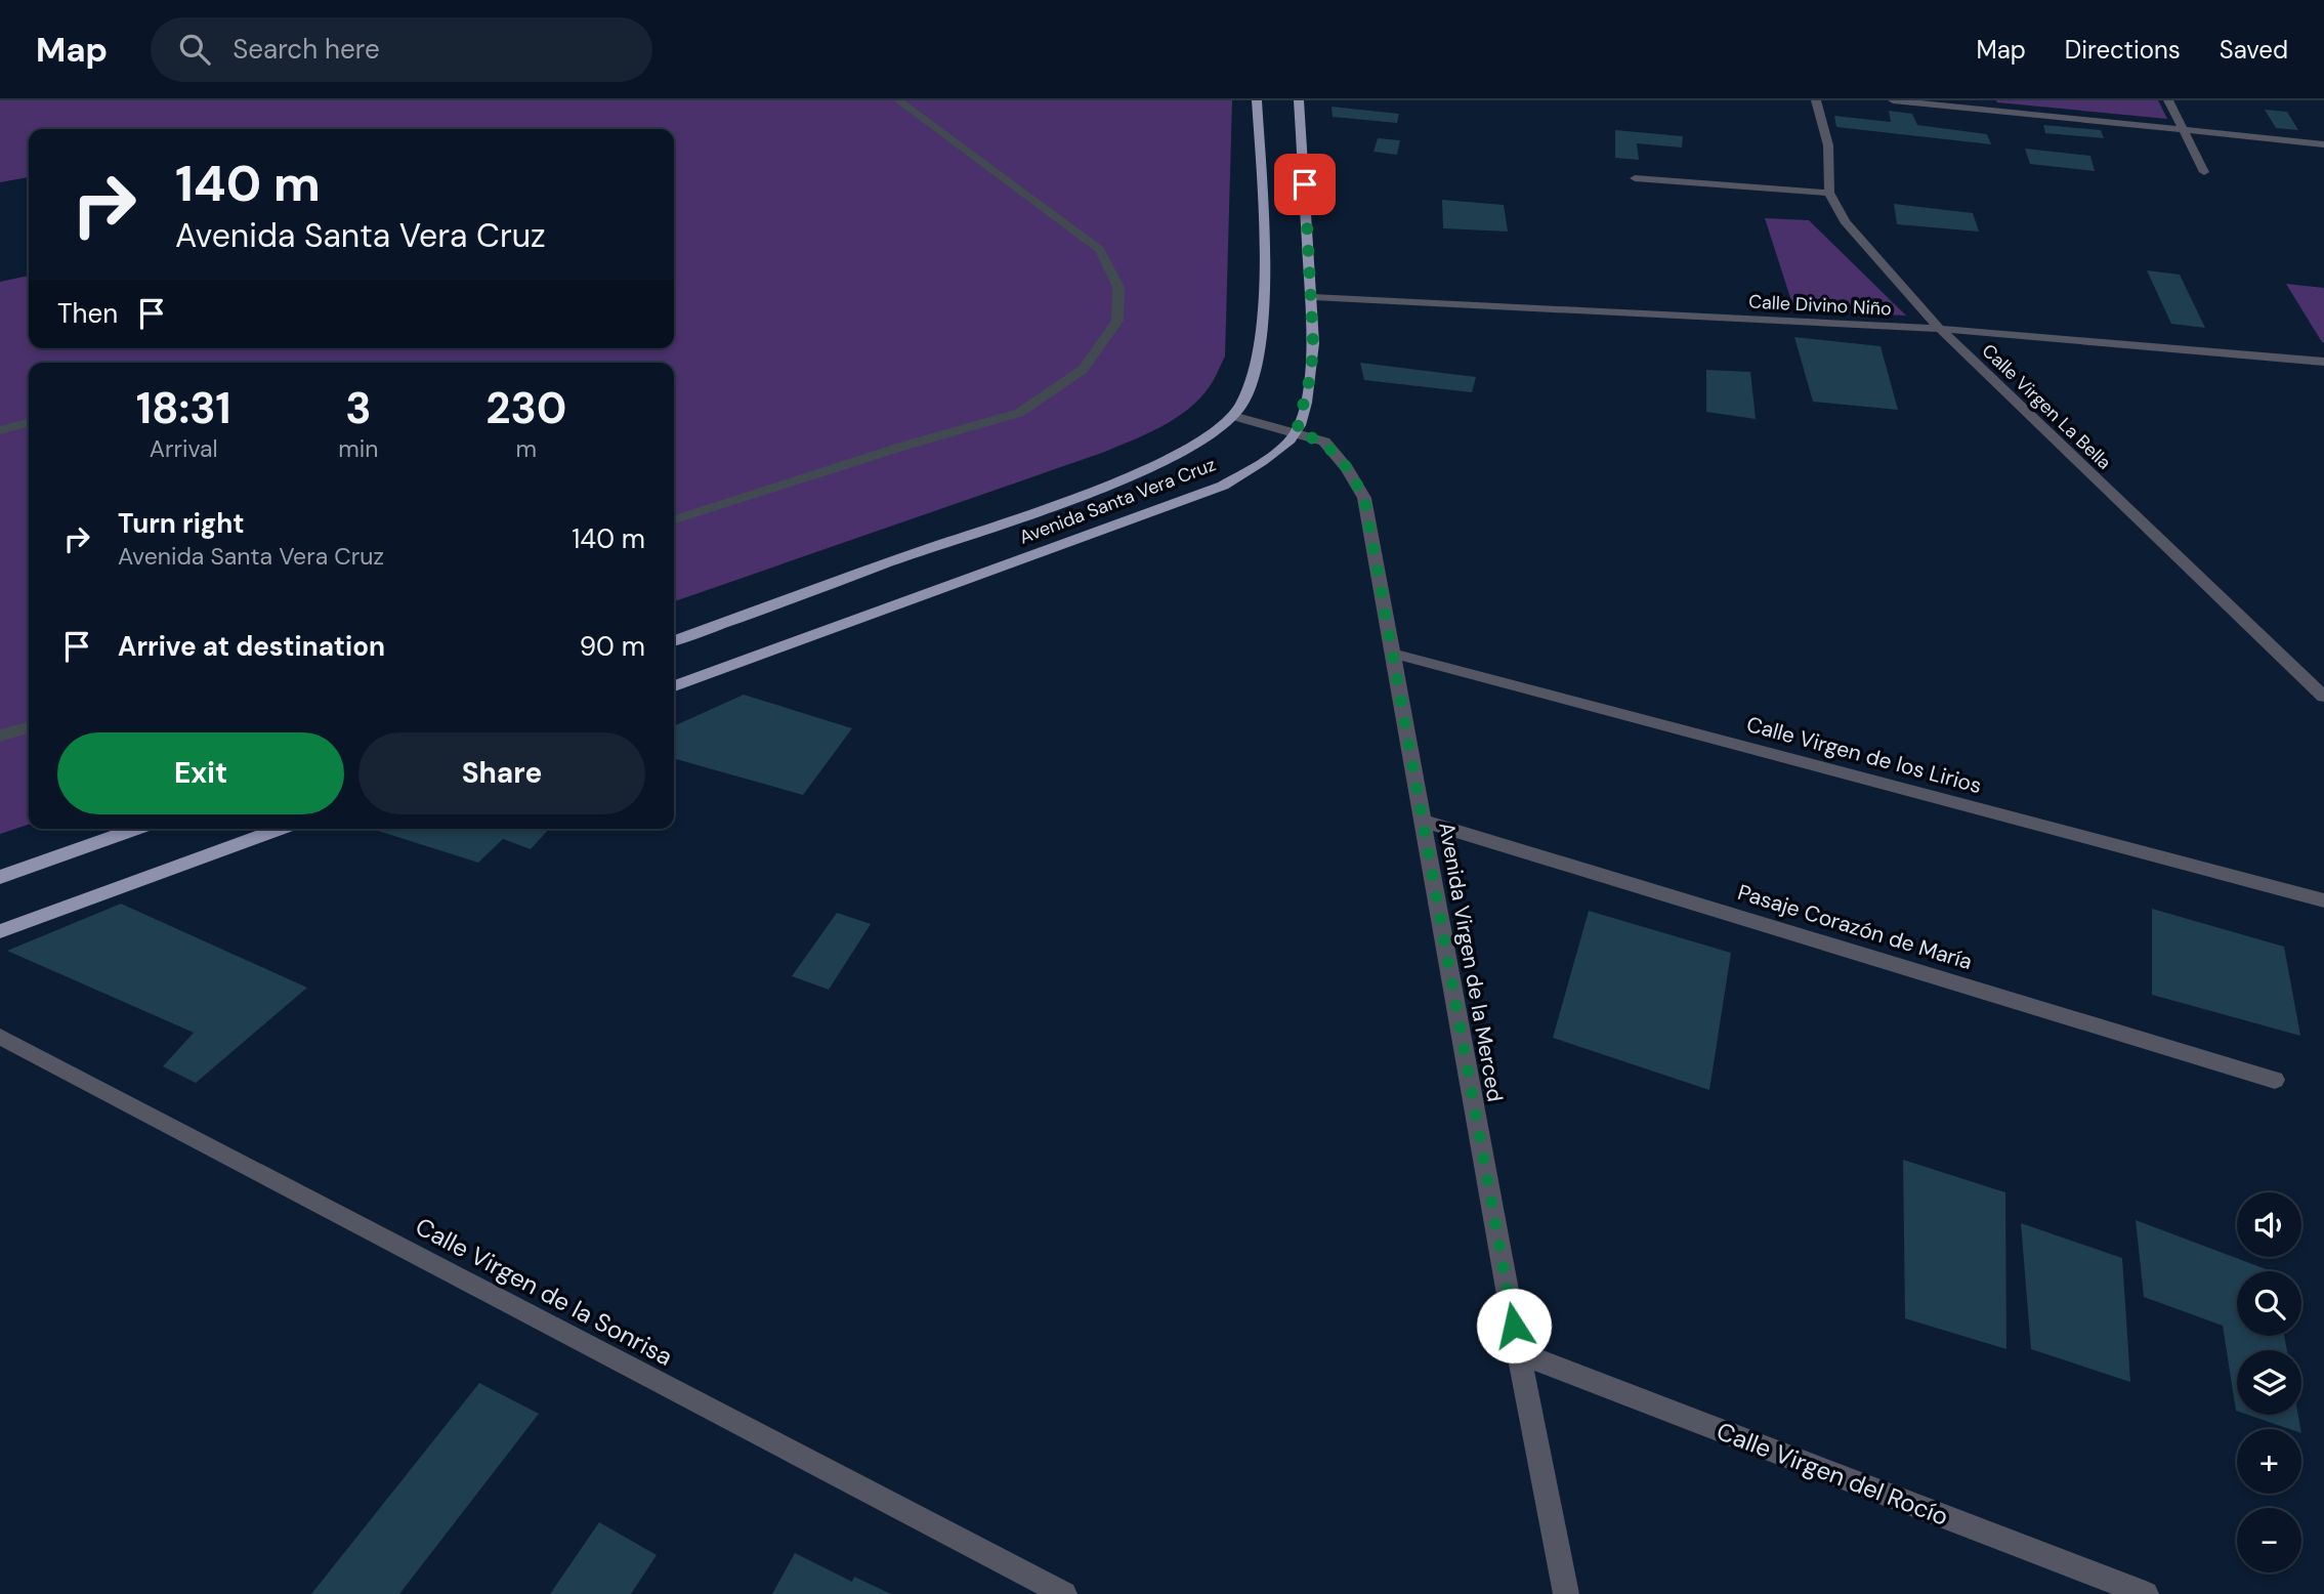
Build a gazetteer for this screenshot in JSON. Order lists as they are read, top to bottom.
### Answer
{
  "streets": {
    "main road": ["Avenida Santa Vera Cruz"],
    "street": [
      "Calle Divino Niño",
      "Calle Virgen La Bella",
      "Calle Virgen de los Lirios",
      "Pasaje Corazón de María",
      "Avenida Virgen de la Merced",
      "Calle Virgen de la Sonrisa",
      "Calle Virgen del Rocío"
    ]
  },
  "crossings": [
    ["Calle Divino Niño", "Calle Virgen La Bella"],
    ["Avenida Santa Vera Cruz", "Avenida Virgen de la Merced"],
    ["Calle Virgen de los Lirios", "Avenida Virgen de la Merced"],
    ["Pasaje Corazón de María", "Avenida Virgen de la Merced"],
    ["Avenida Virgen de la Merced", "Calle Virgen del Rocío"]
  ],
  "page": {
    "header": "Map",
    "search": "Search here",
    "nav": ["Map", "Directions", "Saved"],
    "turn": ["140 m", "Avenida Santa Vera Cruz"],
    "then": "Then",
    "eta": [
      "18:31",
      "Arrival",
      "3",
      "min",
      "230",
      "m"
    ],
    "list": [
      {
        "name": "Turn right",
        "note": "Avenida Santa Vera Cruz",
        "value": "140 m"
      },
      {
        "name": "Arrive at destination",
        "value": "90 m"
      }
    ],
    "buttons": ["Exit", "Share"],
    "map_buttons": ["+", "−"]
  }
}
